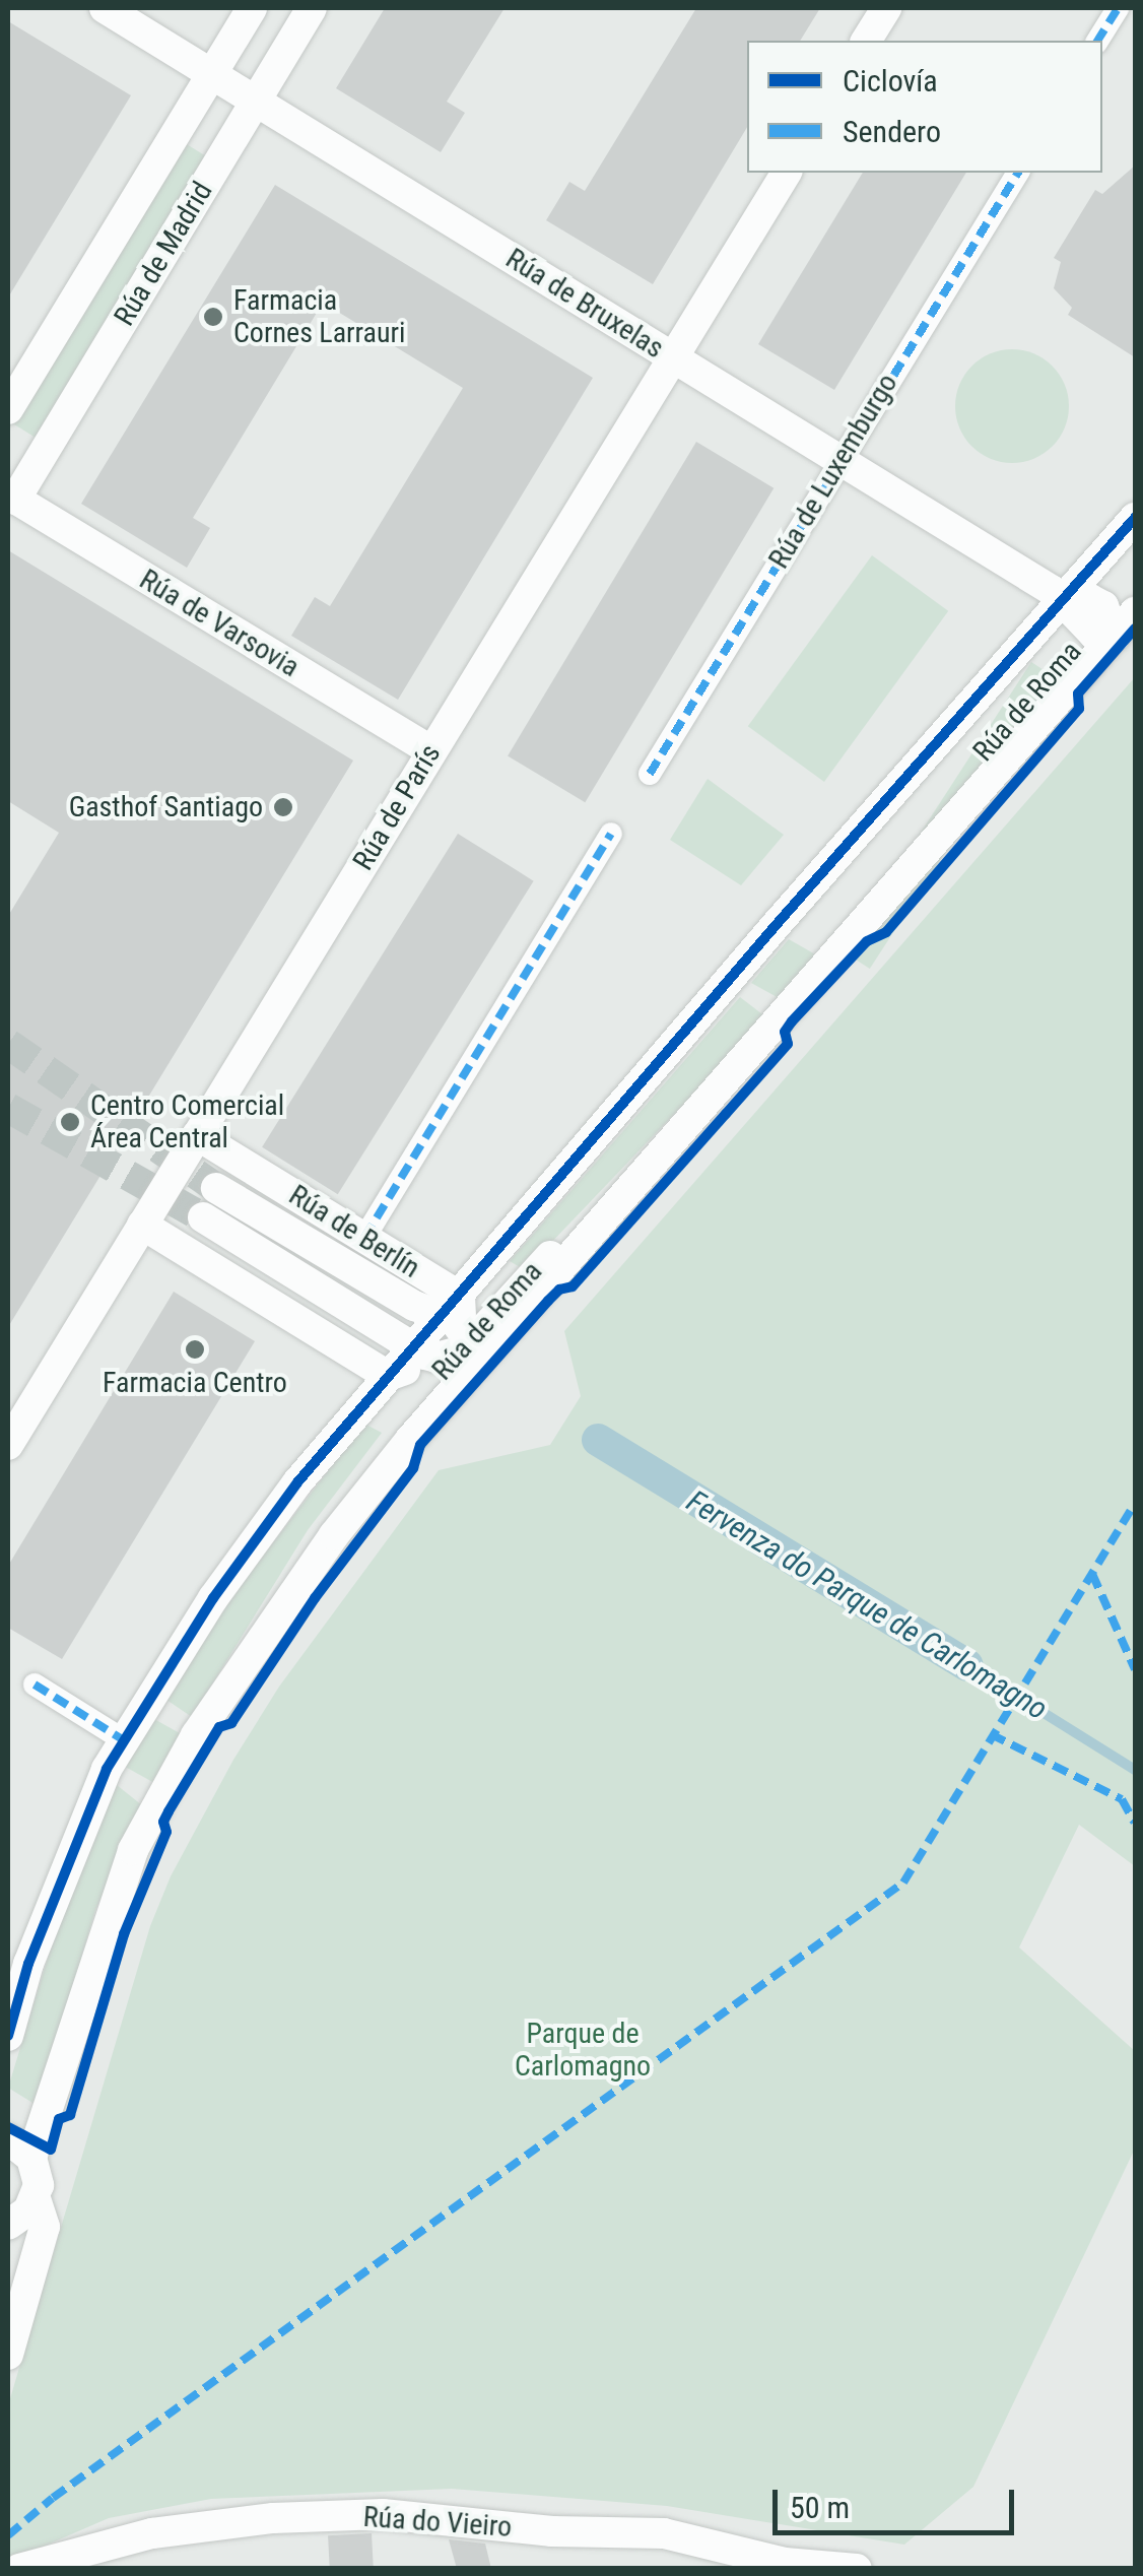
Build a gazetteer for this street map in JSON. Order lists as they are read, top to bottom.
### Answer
{
  "streets": {
    "street": [
      "Rúa de Madrid",
      "Rúa de Bruxelas",
      "Rúa de Luxemburgo",
      "Rúa de Varsovia",
      "Rúa de Roma",
      "Rúa de París",
      "Rúa de Berlín",
      "Rúa do Vieiro"
    ]
  },
  "crossings": [
    ["Rúa de Madrid", "Rúa de Bruxelas"],
    ["Rúa de Madrid", "Rúa de Varsovia"],
    ["Rúa de Bruxelas", "Rúa de Luxemburgo"],
    ["Rúa de Bruxelas", "Rúa de Roma"],
    ["Rúa de Bruxelas", "Rúa de París"],
    ["Rúa de Varsovia", "Rúa de París"],
    ["Rúa de Roma", "Rúa de Berlín"],
    ["Rúa de París", "Rúa de Berlín"]
  ],
  "water": ["Fervenza do Parque de Carlomagno"],
  "parks": ["Parque de Carlomagno"],
  "places": [
    "Farmacia Cornes Larrauri",
    "Gasthof Santiago",
    "Centro Comercial Área Central",
    "Farmacia Centro"
  ],
  "legend": ["Ciclovía", "Sendero"],
  "scale_bar": "50 m"
}
